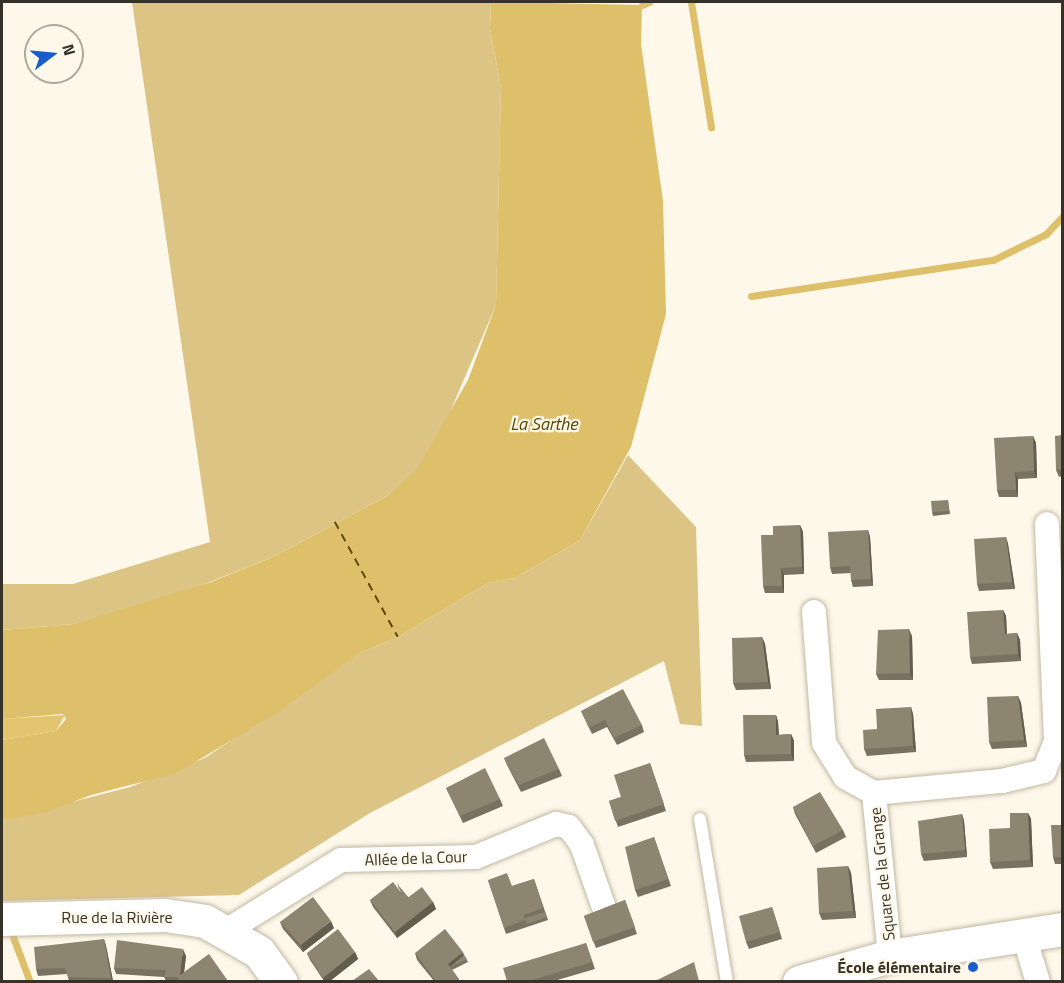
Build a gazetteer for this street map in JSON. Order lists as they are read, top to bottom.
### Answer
{
  "streets": {
    "street": ["Allée de la Cour", "Square de la Grange", "Rue de la Rivière"]
  },
  "crossings": [
    ["Allée de la Cour", "Rue de la Rivière"]
  ],
  "water": ["La Sarthe"],
  "places": ["École élémentaire"],
  "north": "right"
}
